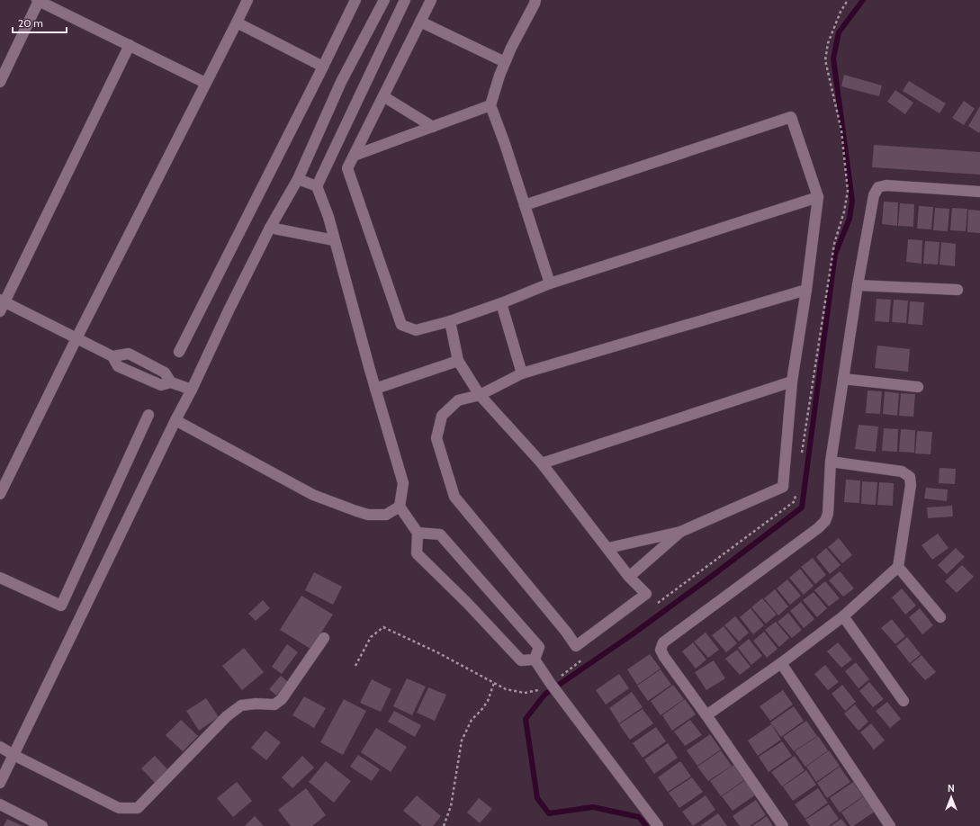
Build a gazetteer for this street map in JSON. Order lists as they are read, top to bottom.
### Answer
{
  "scale_bar": "20 m",
  "north": "top"
}
